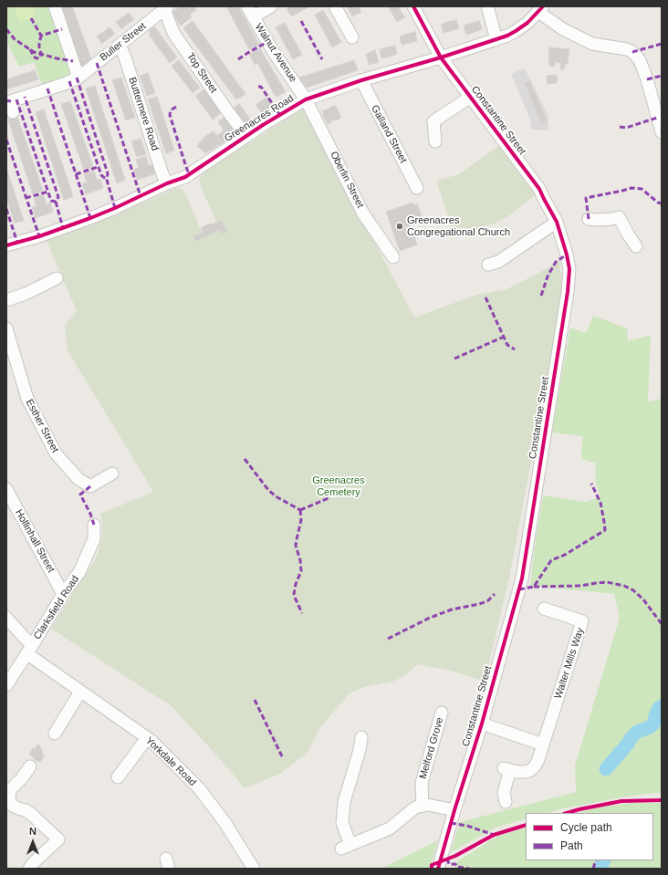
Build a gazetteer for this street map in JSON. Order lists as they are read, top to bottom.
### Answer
{
  "streets": {
    "street": [
      "Buller Street",
      "Walnut Avenue",
      "Top Street",
      "Buttermere Road",
      "Greenacres Road",
      "Constantine Street",
      "Galland Street",
      "Oberlin Street",
      "Esther Street",
      "Hollinhall Street",
      "Clarksfield Road",
      "Walter Mills Way",
      "Melford Grove",
      "Yorkdale Road"
    ]
  },
  "crossings": [
    ["Buller Street", "Top Street"],
    ["Buller Street", "Buttermere Road"],
    ["Walnut Avenue", "Greenacres Road"],
    ["Walnut Avenue", "Oberlin Street"],
    ["Top Street", "Greenacres Road"],
    ["Buttermere Road", "Greenacres Road"],
    ["Greenacres Road", "Constantine Street"],
    ["Greenacres Road", "Galland Street"],
    ["Greenacres Road", "Oberlin Street"],
    ["Hollinhall Street", "Clarksfield Road"],
    ["Clarksfield Road", "Yorkdale Road"]
  ],
  "parks": ["Greenacres Cemetery"],
  "places": ["Greenacres Congregational Church"],
  "legend": ["Cycle path", "Path"],
  "north": "top"
}
